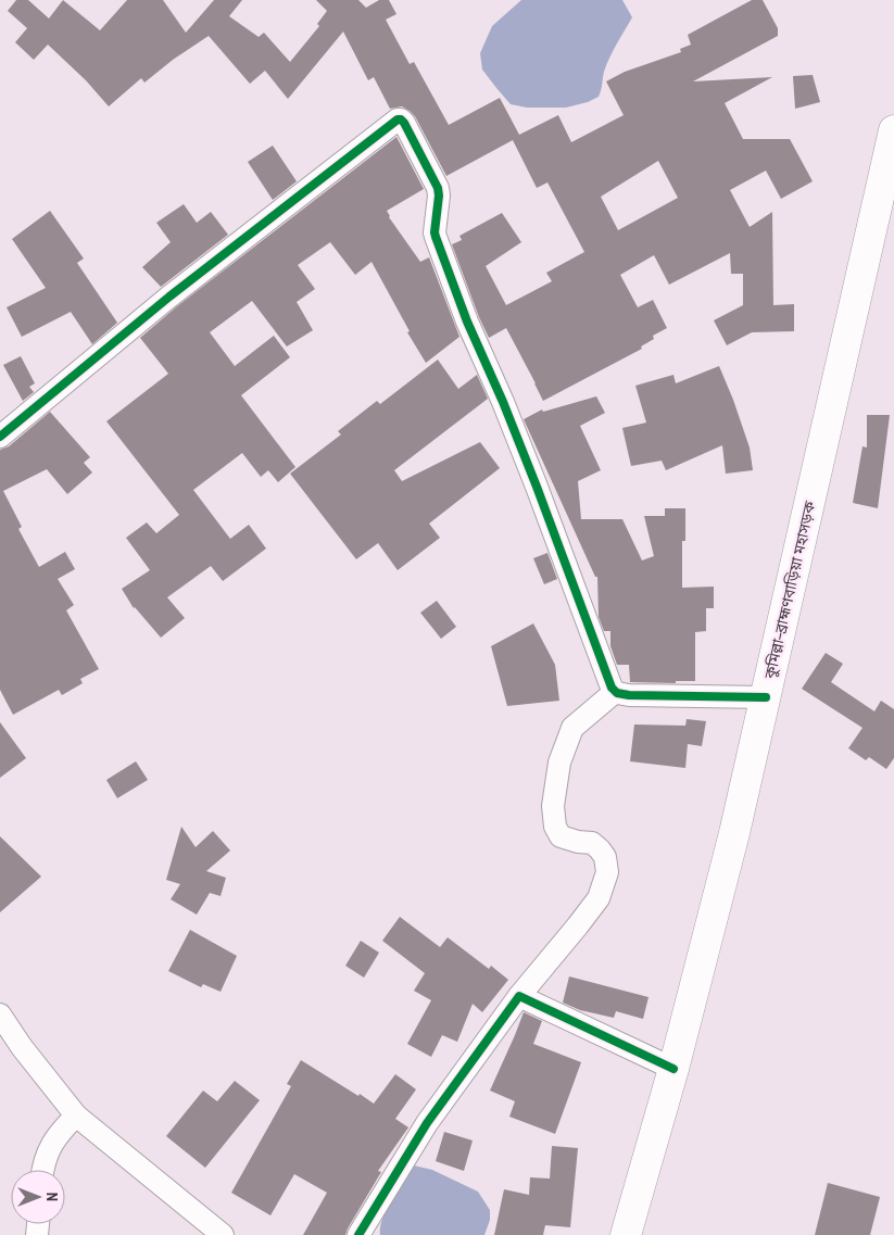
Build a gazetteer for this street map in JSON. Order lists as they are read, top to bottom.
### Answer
{
  "streets": {
    "highway": ["কুমিল্লা–ব্রাহ্মণবাড়িয়া মহাসড়ক"]
  },
  "north": "right"
}
